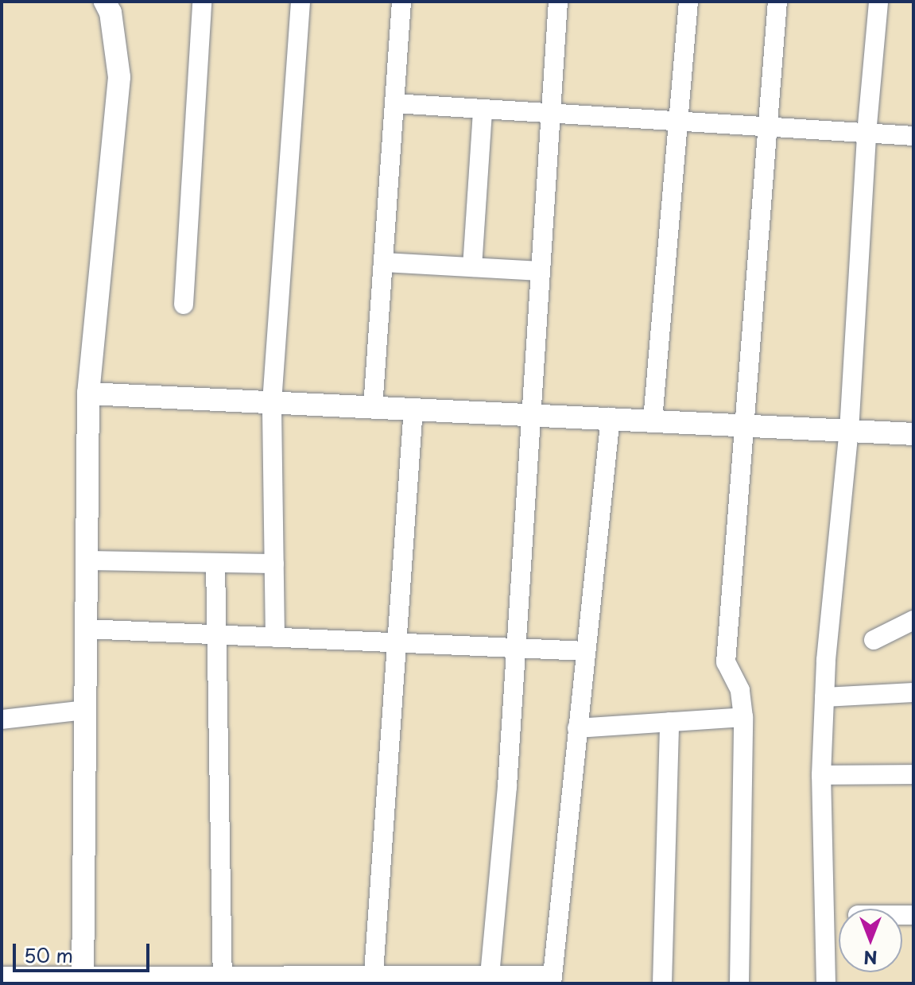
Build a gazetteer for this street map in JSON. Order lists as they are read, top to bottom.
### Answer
{
  "scale_bar": "50 m",
  "north": "bottom"
}
